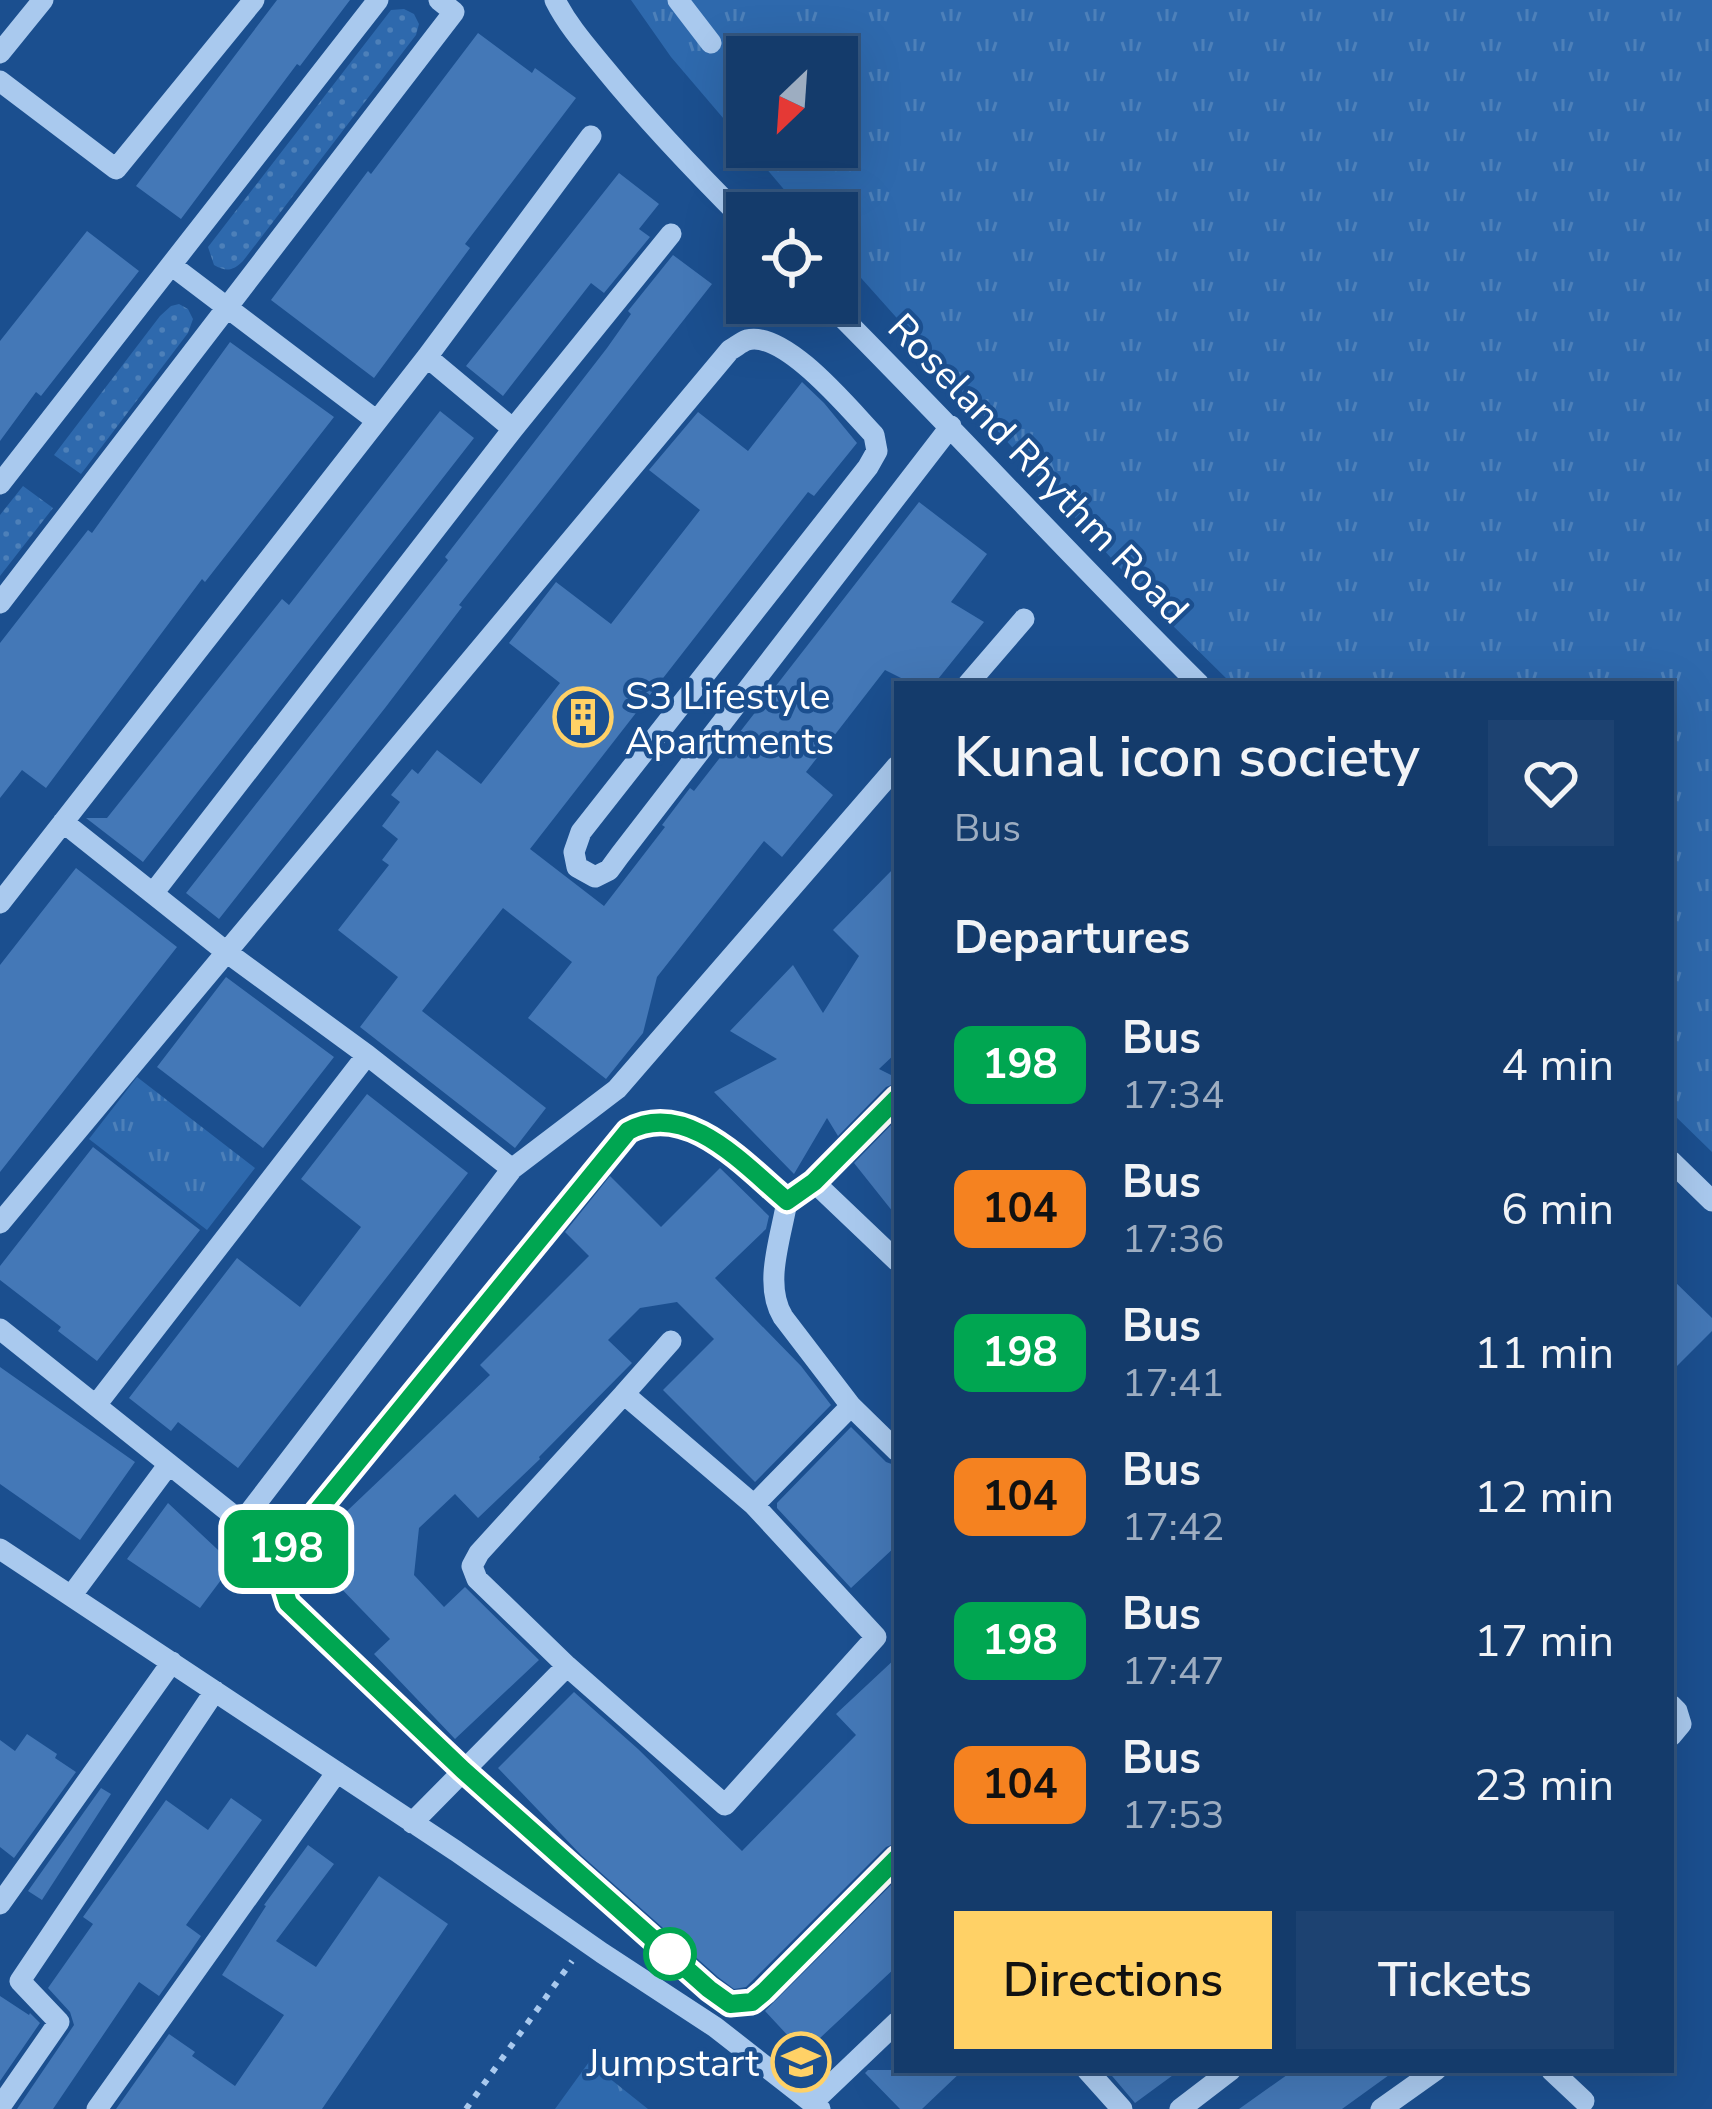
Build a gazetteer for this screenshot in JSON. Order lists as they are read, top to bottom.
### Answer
{
  "streets": {
    "street": ["Roseland Rhythm Road"]
  },
  "places": {
    "building": ["S3 Lifestyle Apartments"],
    "school or university": ["Jumpstart"]
  },
  "lines": ["bus line 198"],
  "north": "bottom left",
  "page": {
    "on_map": "198",
    "heading": [
      ["Kunal icon society", "Bus"],
      "Departures"
    ],
    "list": [
      {
        "mark": "198",
        "name": "Bus",
        "note": "17:34",
        "value": "4 min"
      },
      {
        "mark": "104",
        "name": "Bus",
        "note": "17:36",
        "value": "6 min"
      },
      {
        "mark": "198",
        "name": "Bus",
        "note": "17:41",
        "value": "11 min"
      },
      {
        "mark": "104",
        "name": "Bus",
        "note": "17:42",
        "value": "12 min"
      },
      {
        "mark": "198",
        "name": "Bus",
        "note": "17:47",
        "value": "17 min"
      },
      {
        "mark": "104",
        "name": "Bus",
        "note": "17:53",
        "value": "23 min"
      }
    ],
    "buttons": ["Directions", "Tickets"]
  }
}
